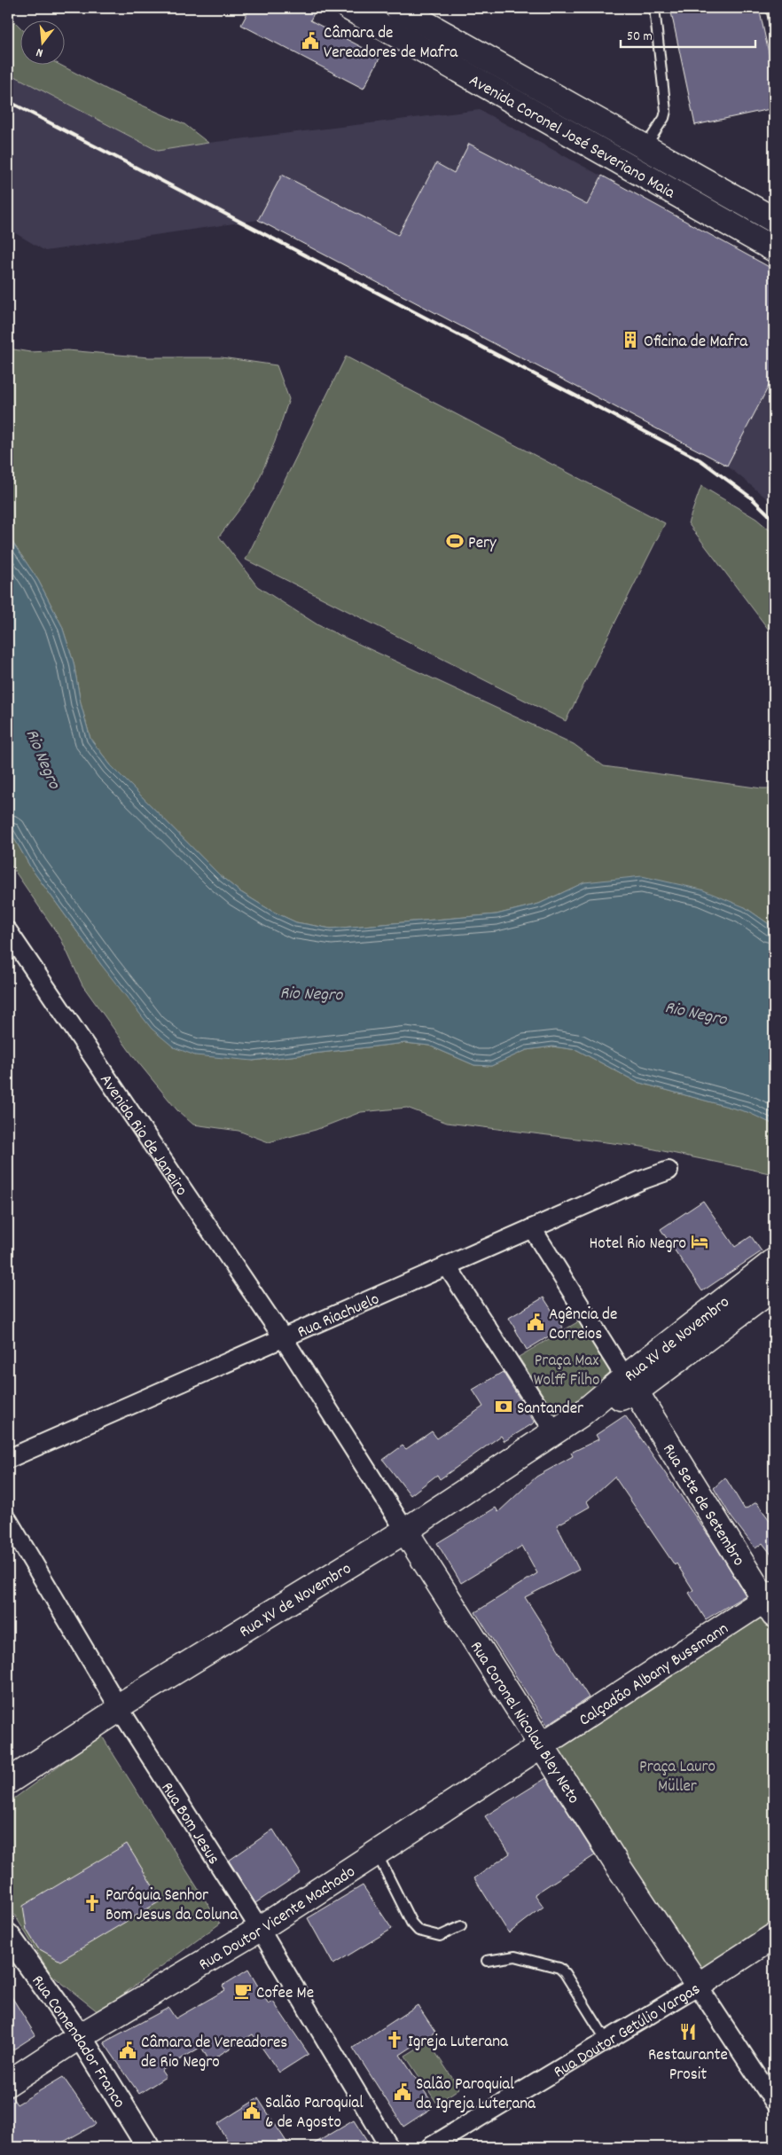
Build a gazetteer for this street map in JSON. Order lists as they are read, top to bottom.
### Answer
{
  "streets": {
    "main road": [
      "Avenida Coronel José Severiano Maia",
      "Rua XV de Novembro",
      "Rua Sete de Setembro",
      "Calçadão Albany Bussmann",
      "Rua Coronel Nicolau Bley Neto",
      "Rua Doutor Vicente Machado",
      "Rua Doutor Getúlio Vargas"
    ],
    "street": [
      "Avenida Rio de Janeiro",
      "Rua Riachuelo",
      "Rua Bom Jesus",
      "Rua Comendador Franco"
    ]
  },
  "crossings": [
    ["Avenida Rio de Janeiro", "Rua Riachuelo"],
    ["Avenida Rio de Janeiro", "Rua Coronel Nicolau Bley Neto"],
    ["Rua Riachuelo", "Rua Sete de Setembro"],
    ["Rua Riachuelo", "Rua Coronel Nicolau Bley Neto"],
    ["Rua XV de Novembro", "Rua Sete de Setembro"],
    ["Rua XV de Novembro", "Rua Coronel Nicolau Bley Neto"],
    ["Rua XV de Novembro", "Rua Bom Jesus"],
    ["Rua Sete de Setembro", "Calçadão Albany Bussmann"],
    ["Calçadão Albany Bussmann", "Rua Coronel Nicolau Bley Neto"],
    ["Calçadão Albany Bussmann", "Rua Doutor Vicente Machado"],
    ["Rua Coronel Nicolau Bley Neto", "Rua Doutor Vicente Machado"],
    ["Rua Coronel Nicolau Bley Neto", "Rua Doutor Getúlio Vargas"],
    ["Rua Bom Jesus", "Rua Doutor Vicente Machado"],
    ["Rua Doutor Vicente Machado", "Rua Comendador Franco"]
  ],
  "water": ["Rio Negro"],
  "parks": ["Praça Max Wolff Filho", "Praça Lauro Müller"],
  "places": {
    "public building": [
      "Câmara de Vereadores de Mafra",
      "Agência de Correios",
      "Câmara de Vereadores de Rio Negro",
      "Salão Paroquial da Igreja Luterana",
      "Salão Paroquial 6 de Agosto"
    ],
    "building": ["Oficina de Mafra"],
    "sports": ["Pery"],
    "hotel": ["Hotel Rio Negro"],
    "bank": ["Santander"],
    "church": ["Paróquia Senhor Bom Jesus da Coluna", "Igreja Luterana"],
    "cafe": ["Cofee Me"],
    "restaurant": ["Restaurante Prosit"]
  },
  "scale_bar": "50 m",
  "north": "bottom"
}
